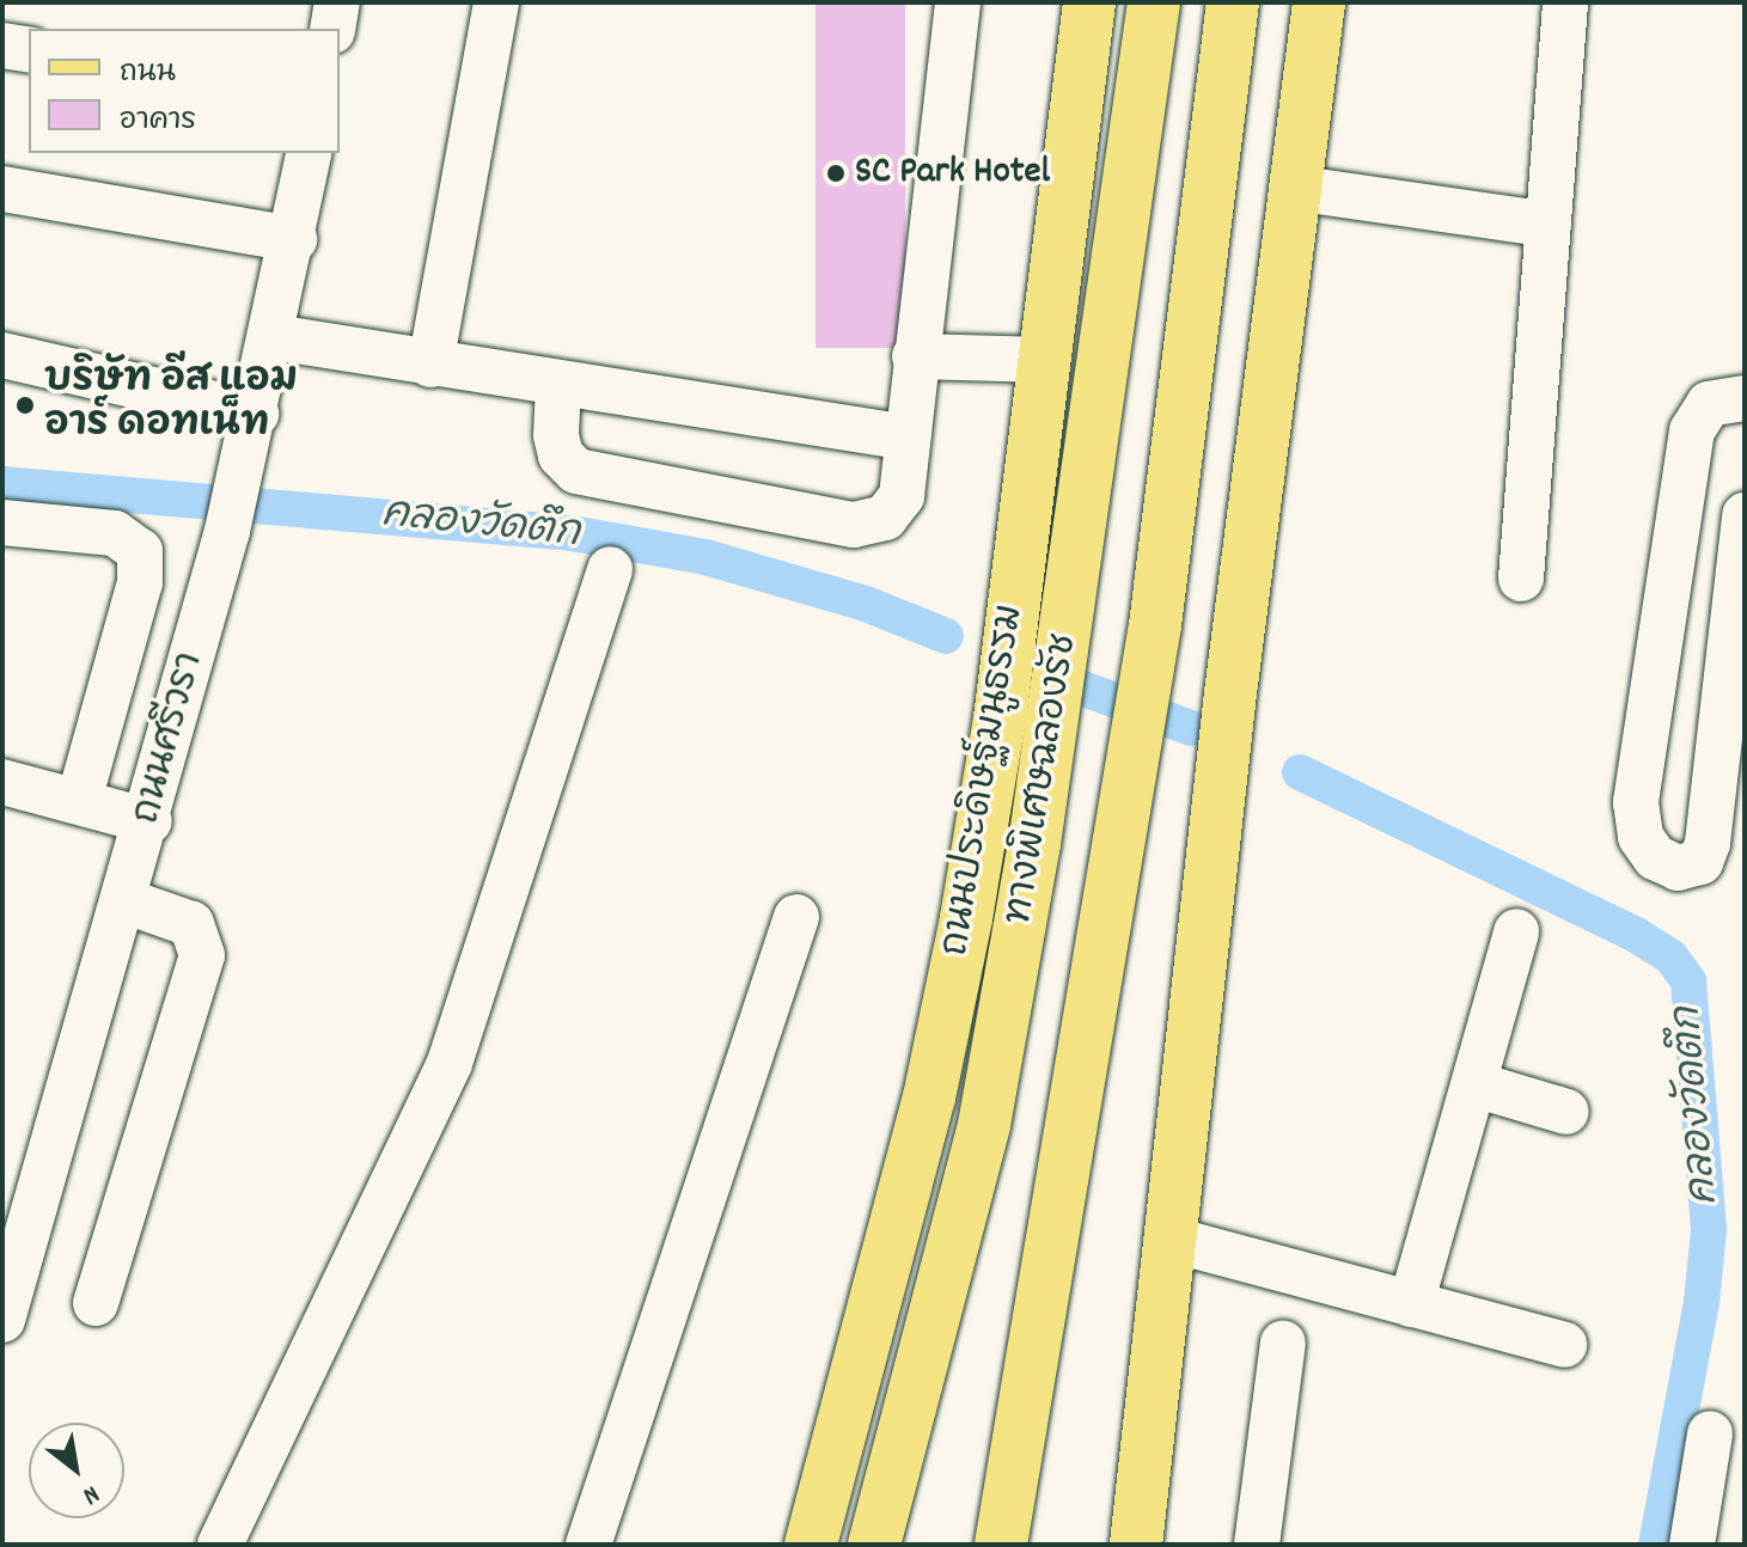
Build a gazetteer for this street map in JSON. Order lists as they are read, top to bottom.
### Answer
{
  "streets": {
    "main road": ["ทางพิเศษฉลองรัช", "ถนนประดิษฐ์มนูธรรม"],
    "street": ["ถนนศรีวรา"]
  },
  "water": ["คลองวัดตึก"],
  "places": ["SC Park Hotel", "บริษัท อีส แอม อาร์ ดอทเน็ท"],
  "legend": ["ถนน", "อาคาร"],
  "north": "bottom right"
}
